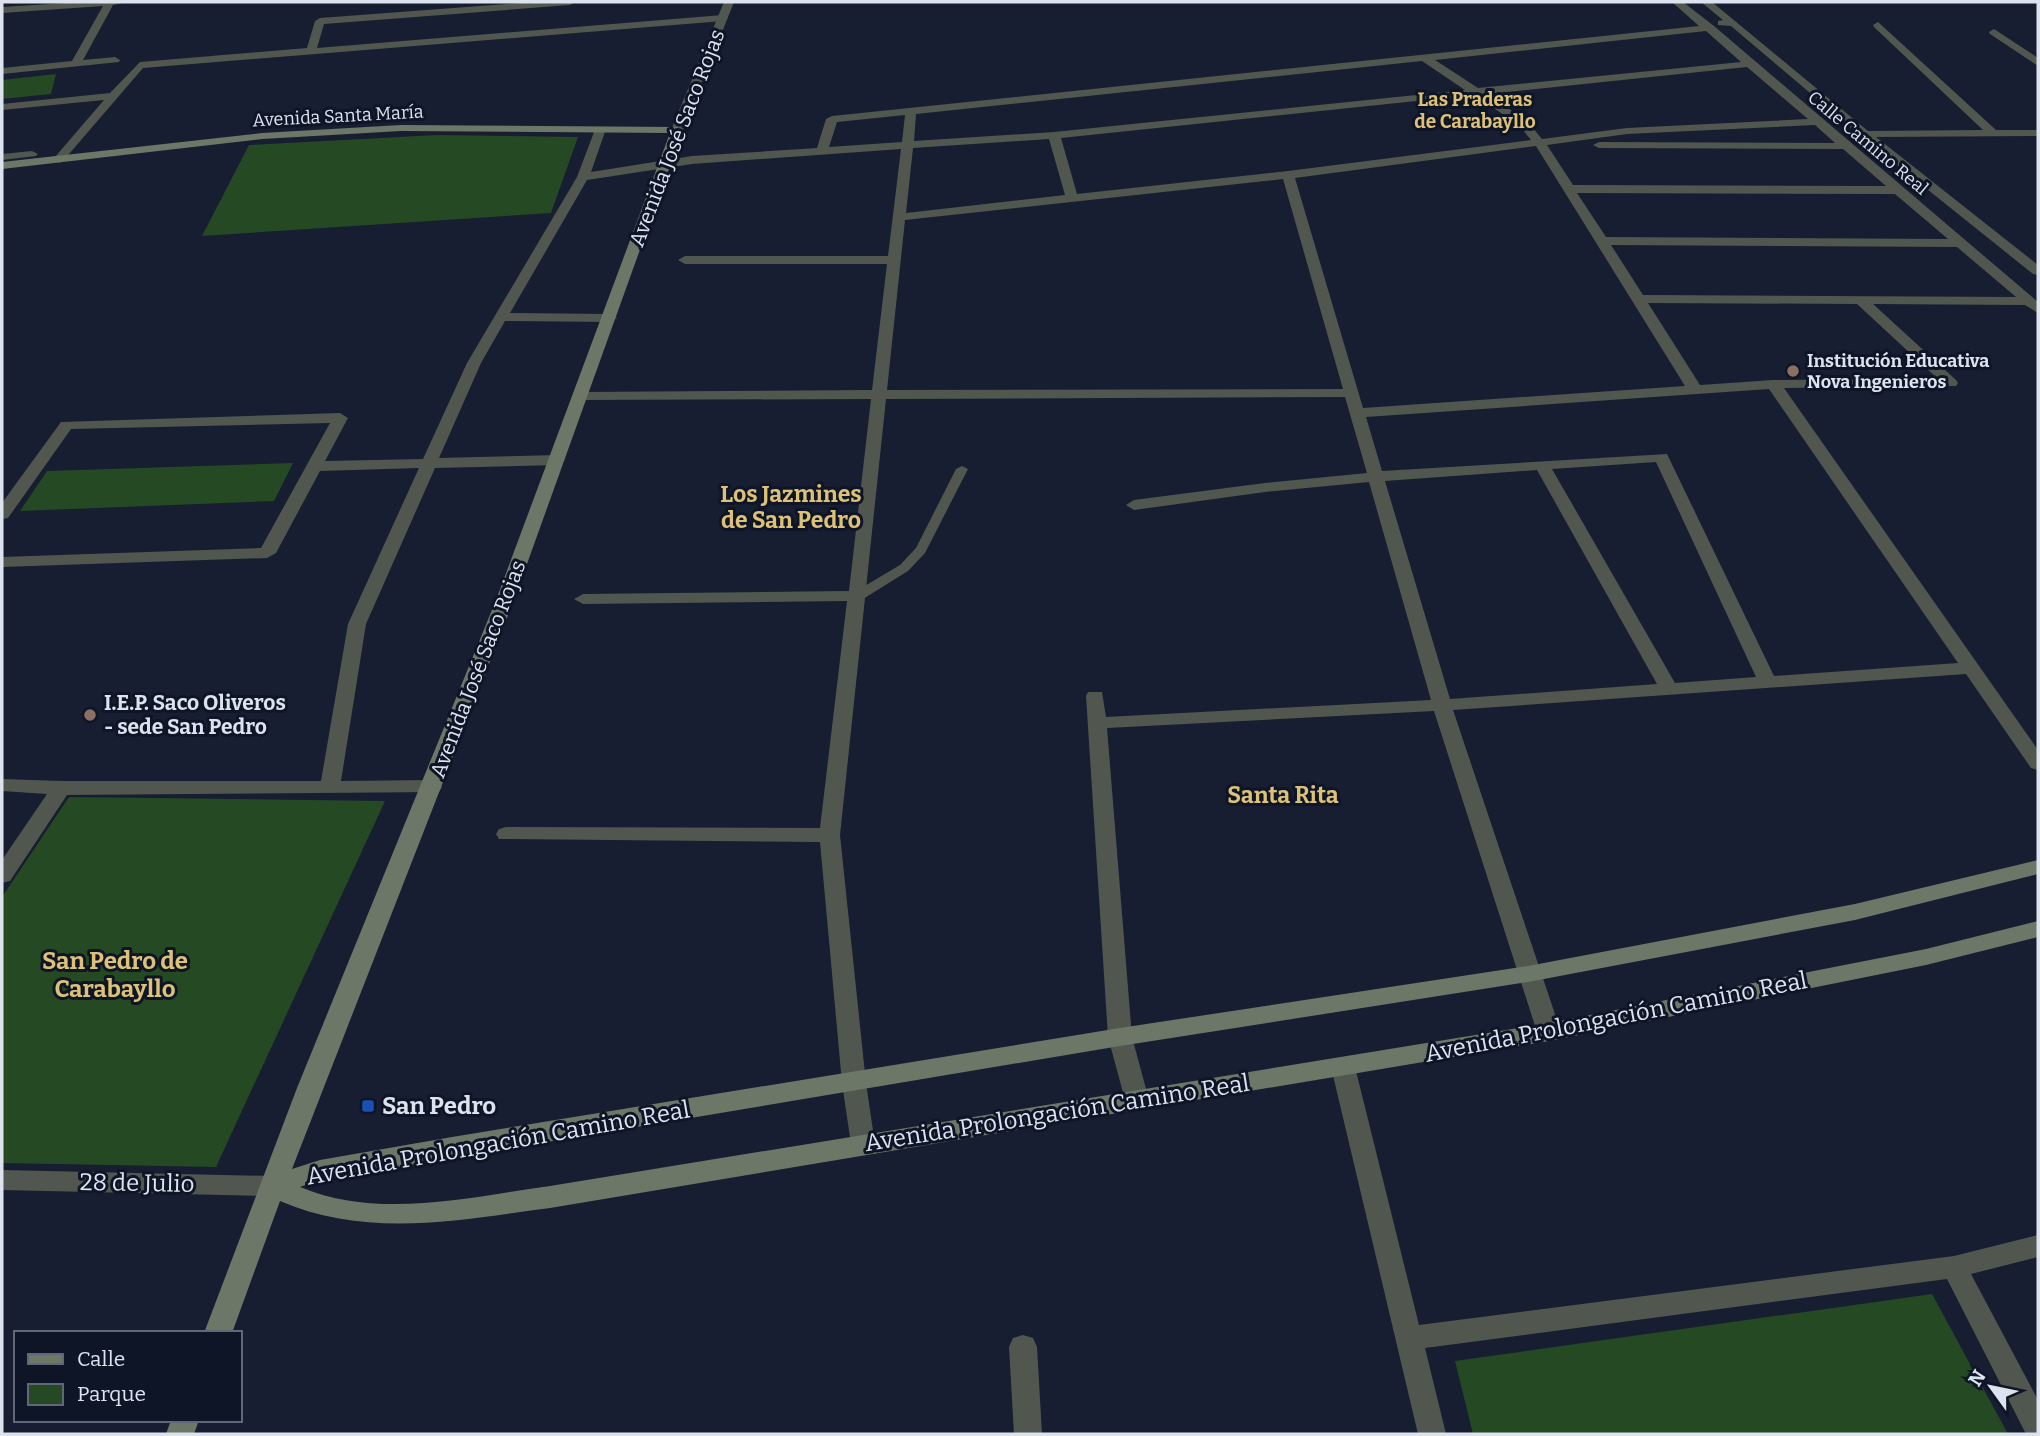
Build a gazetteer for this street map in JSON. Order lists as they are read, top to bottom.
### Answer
{
  "streets": {
    "main road": ["Avenida Santa María", "Avenida José Saco Rojas", "Avenida Prolongación Camino Real"],
    "street": ["Calle Camino Real", "28 de Julio"]
  },
  "crossings": [
    ["Avenida Santa María", "Avenida José Saco Rojas"],
    ["Avenida José Saco Rojas", "Avenida Prolongación Camino Real"],
    ["Avenida José Saco Rojas", "28 de Julio"],
    ["Avenida Prolongación Camino Real", "28 de Julio"]
  ],
  "districts": [
    "Las Praderas de Carabayllo",
    "Los Jazmines de San Pedro",
    "Santa Rita",
    "San Pedro de Carabayllo"
  ],
  "places": {
    "other": ["Institución Educativa Nova Ingenieros", "I.E.P. Saco Oliveros - sede San Pedro"],
    "transit": ["San Pedro"]
  },
  "legend": ["Calle", "Parque"],
  "north": "top left"
}
